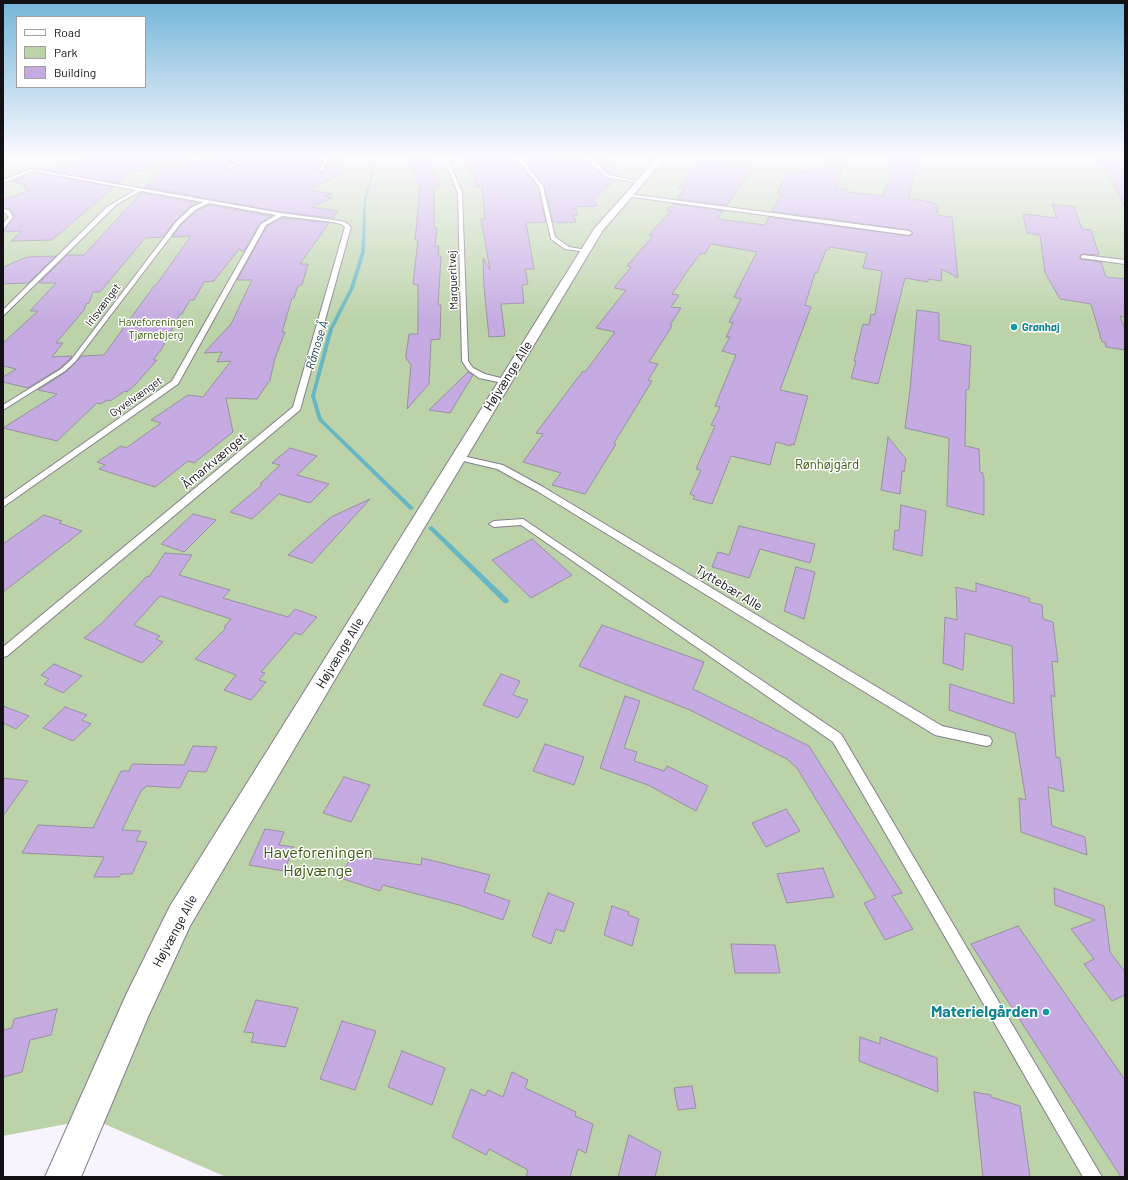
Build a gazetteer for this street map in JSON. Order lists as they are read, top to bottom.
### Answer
{
  "streets": {
    "street": ["Højvænge Alle"],
    "lane": [
      "Margueritvej",
      "Irisvænget",
      "Gyvelvænget",
      "Åmarkvænget",
      "Tyttebær Alle"
    ]
  },
  "crossings": [
    ["Margueritvej", "Højvænge Alle"],
    ["Højvænge Alle", "Tyttebær Alle"],
    ["Gyvelvænget", "Åmarkvænget"]
  ],
  "water": ["Råmose Å"],
  "parks": ["Haveforeningen Tjørnebjerg", "Rønhøjgård", "Haveforeningen Højvænge"],
  "places": ["Grønhøj", "Materielgården"],
  "legend": ["Road", "Park", "Building"]
}
